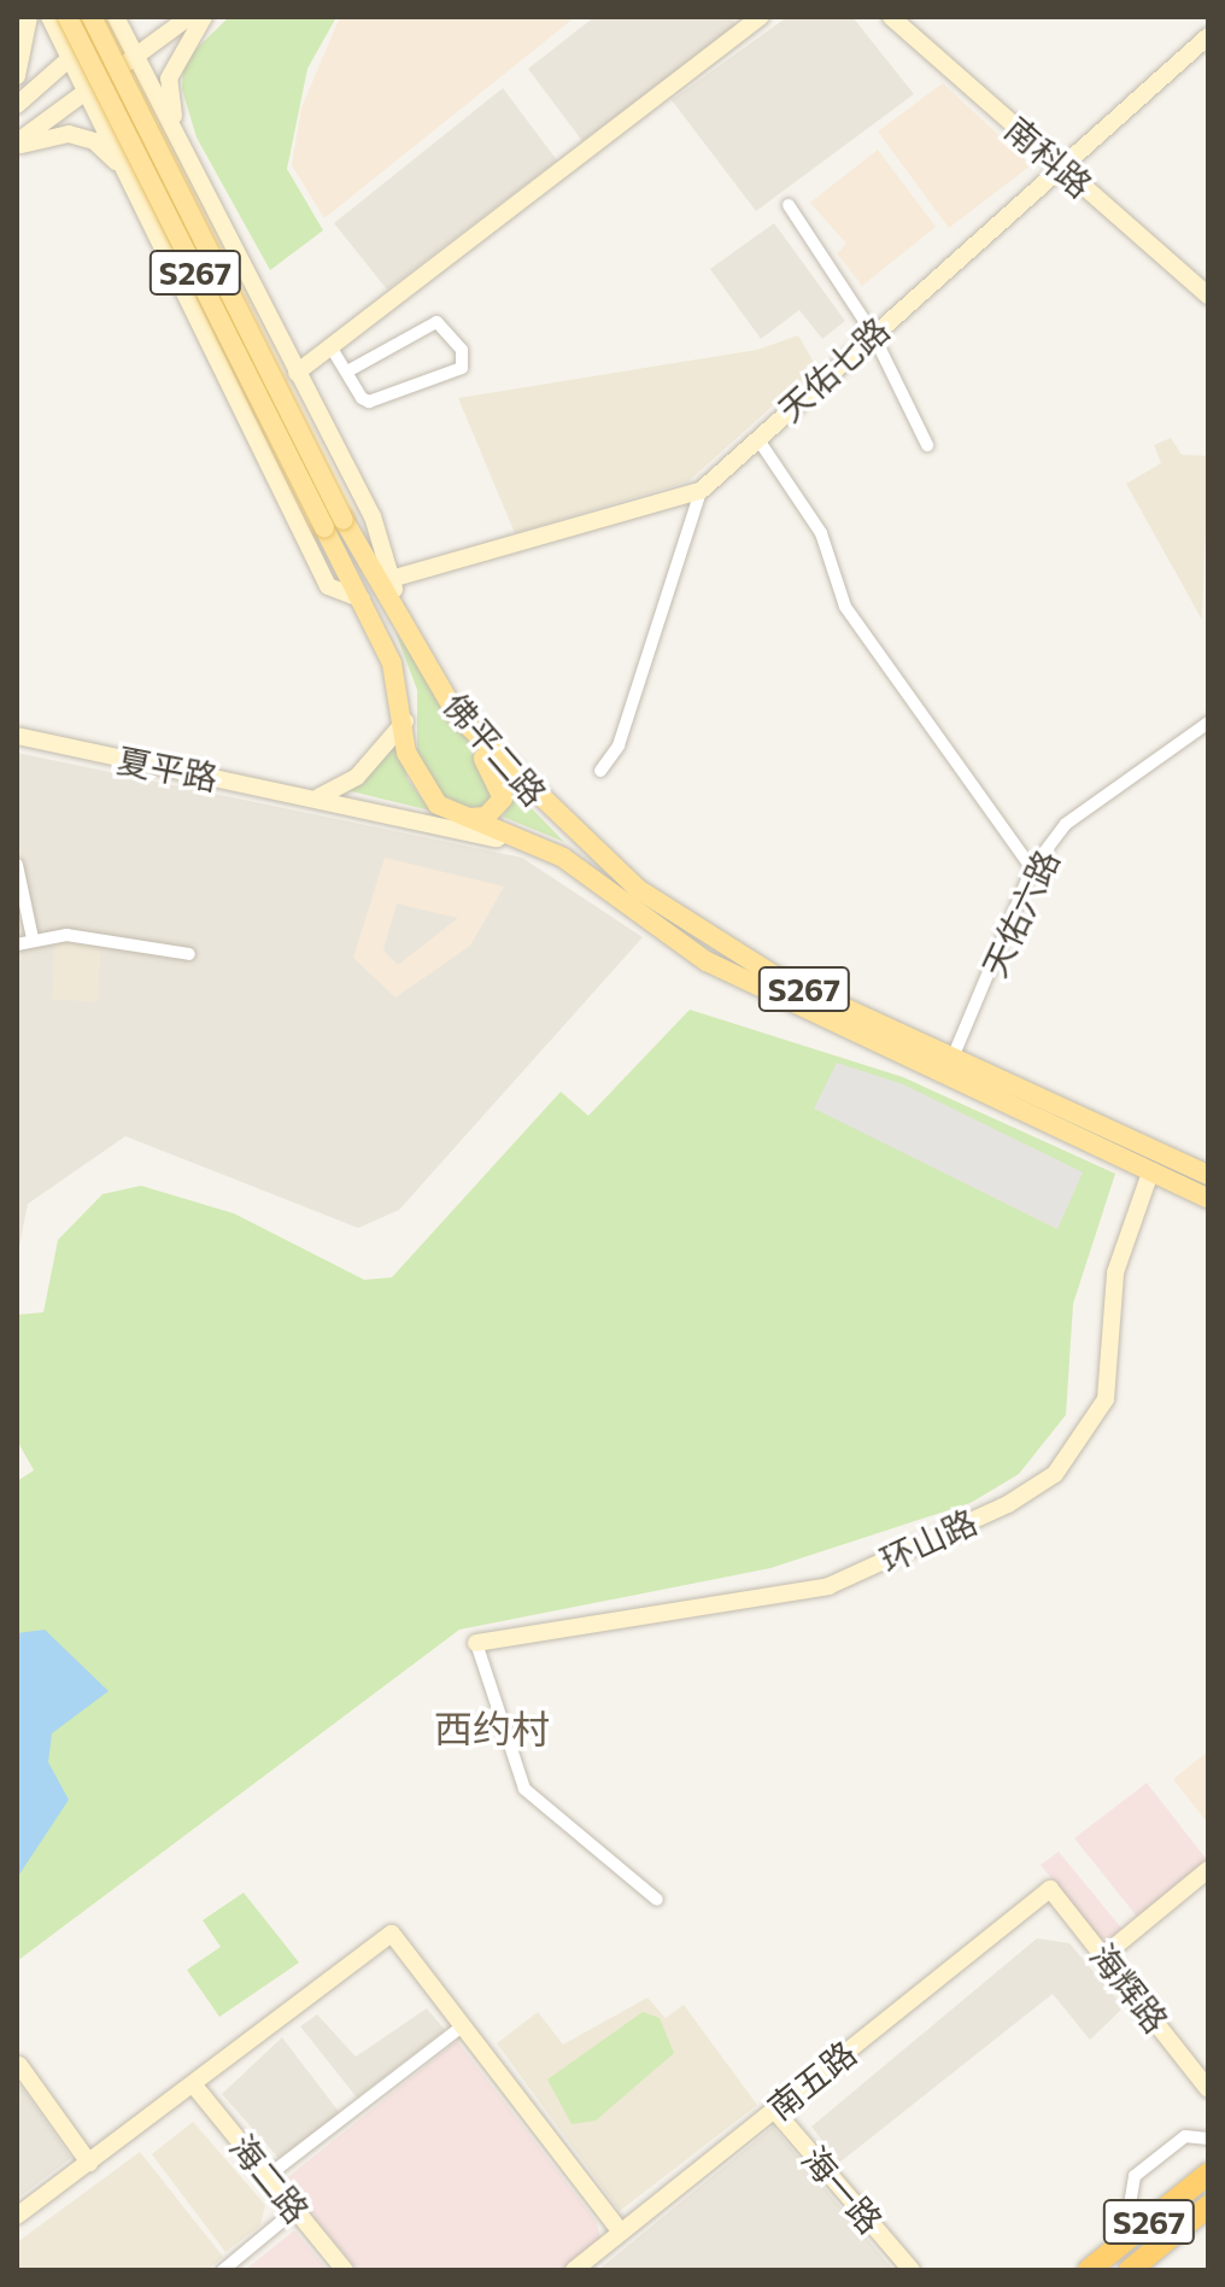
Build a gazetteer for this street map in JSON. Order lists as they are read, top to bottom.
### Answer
{
  "streets": {
    "highway": ["S267"],
    "main road": ["佛平二路"],
    "street": [
      "南科路",
      "天佑七路",
      "夏平路",
      "天佑六路",
      "环山路",
      "海辉路",
      "南五路",
      "海二路",
      "海一路"
    ]
  },
  "crossings": [
    ["南科路", "天佑七路"],
    ["佛平二路", "夏平路"],
    ["佛平二路", "天佑六路"],
    ["佛平二路", "环山路"],
    ["海辉路", "南五路"],
    ["南五路", "海一路"]
  ],
  "districts": ["西约村"]
}
